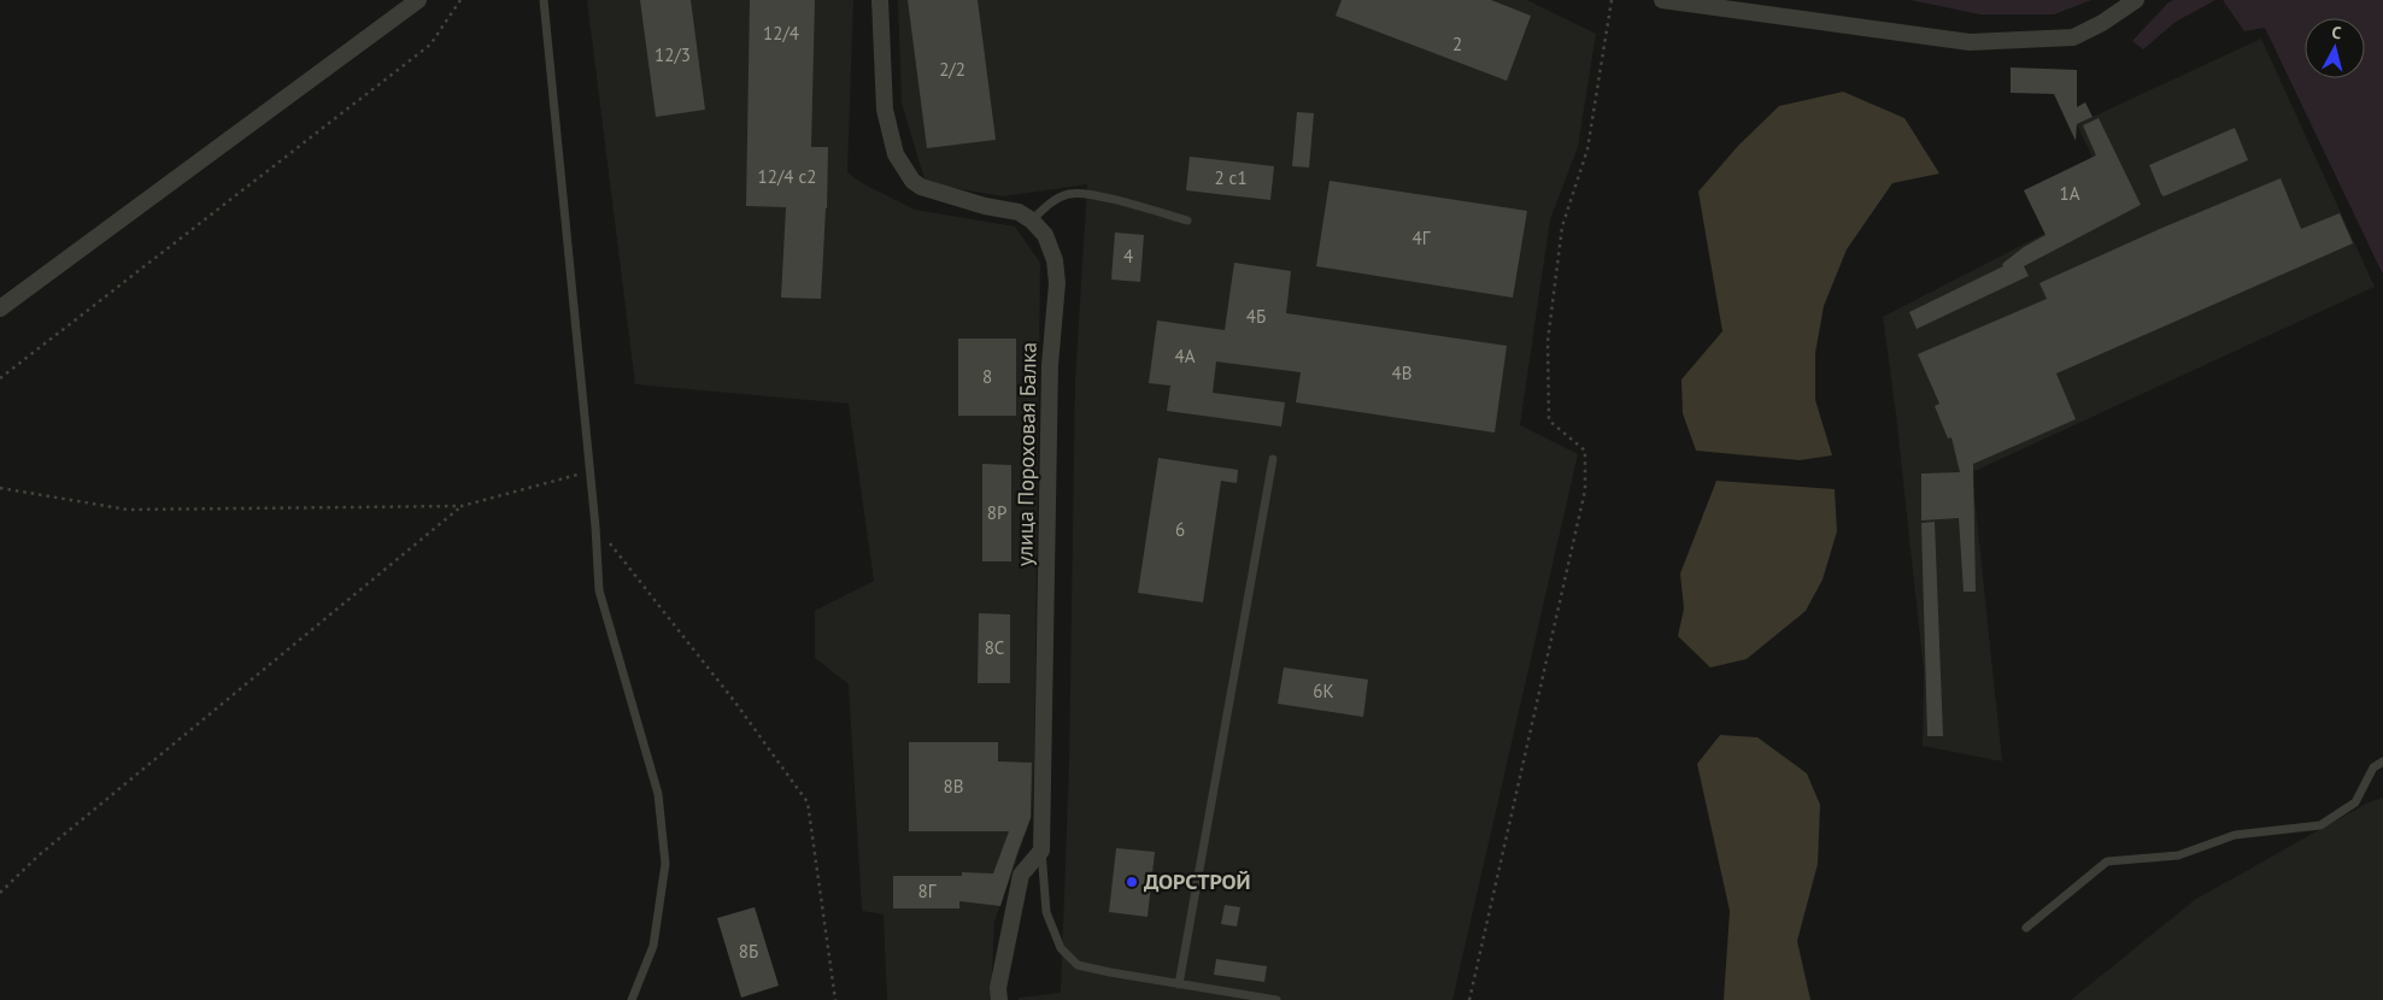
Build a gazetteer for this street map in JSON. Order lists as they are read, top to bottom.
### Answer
{
  "streets": {
    "street": ["улица Пороховая Балка"]
  },
  "places": ["ДОРСТРОЙ"],
  "house_numbers": [
    "12/4",
    "2",
    "12/3",
    "2/2",
    "12/4 с2",
    "2 с1",
    "1А",
    "4Г",
    "4",
    "4Б",
    "4А",
    "4В",
    "8",
    "8Р",
    "6",
    "8С",
    "6К",
    "8В",
    "8Г",
    "8Б"
  ],
  "north": "top"
}
